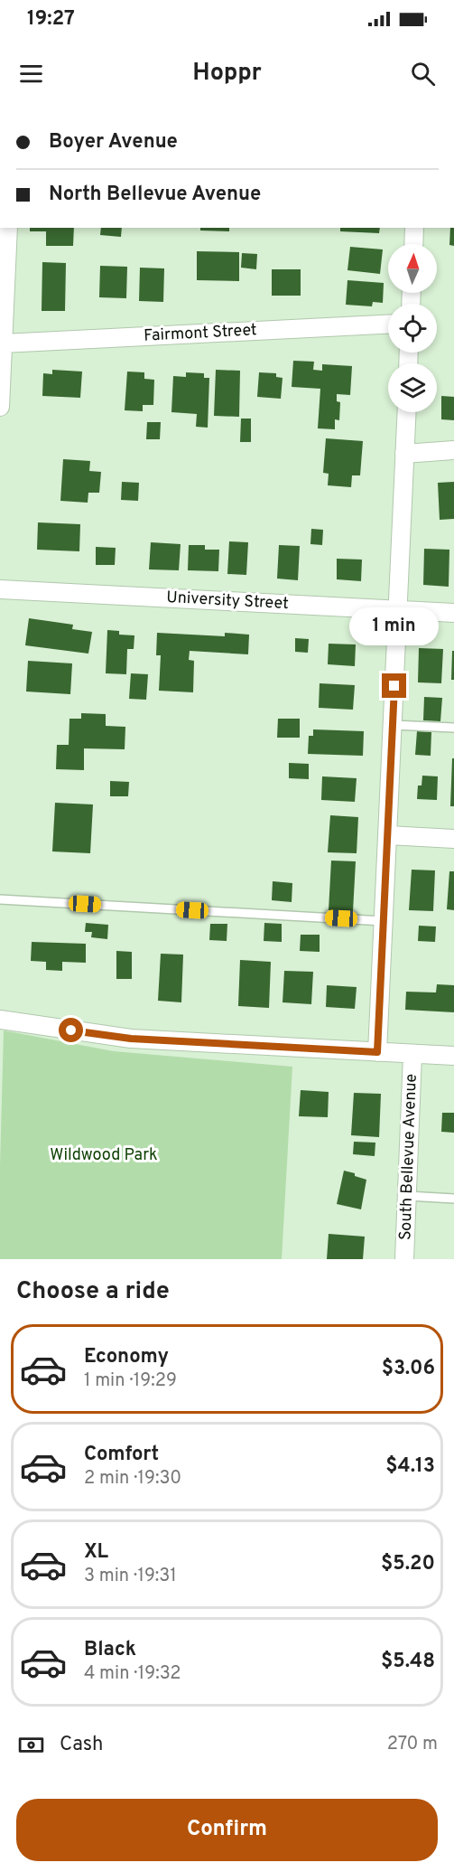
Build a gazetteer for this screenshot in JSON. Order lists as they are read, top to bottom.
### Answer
{
  "streets": {
    "street": ["Fairmont Street", "University Street", "South Bellevue Avenue"]
  },
  "parks": ["Wildwood Park"],
  "north": "top",
  "page": {
    "status": "19:27",
    "header": "Hoppr",
    "banner": ["Boyer Avenue", "North Bellevue Avenue"],
    "bubble": "1 min",
    "heading": "Choose a ride",
    "list": [
      {
        "name": "Economy",
        "note": "1 min · 19:29",
        "value": "$3.06"
      },
      {
        "name": "Comfort",
        "note": "2 min · 19:30",
        "value": "$4.13"
      },
      {
        "name": "XL",
        "note": "3 min · 19:31",
        "value": "$5.20"
      },
      {
        "name": "Black",
        "note": "4 min · 19:32",
        "value": "$5.48"
      }
    ],
    "pay": ["Cash", "270 m"],
    "buttons": "Confirm"
  }
}
